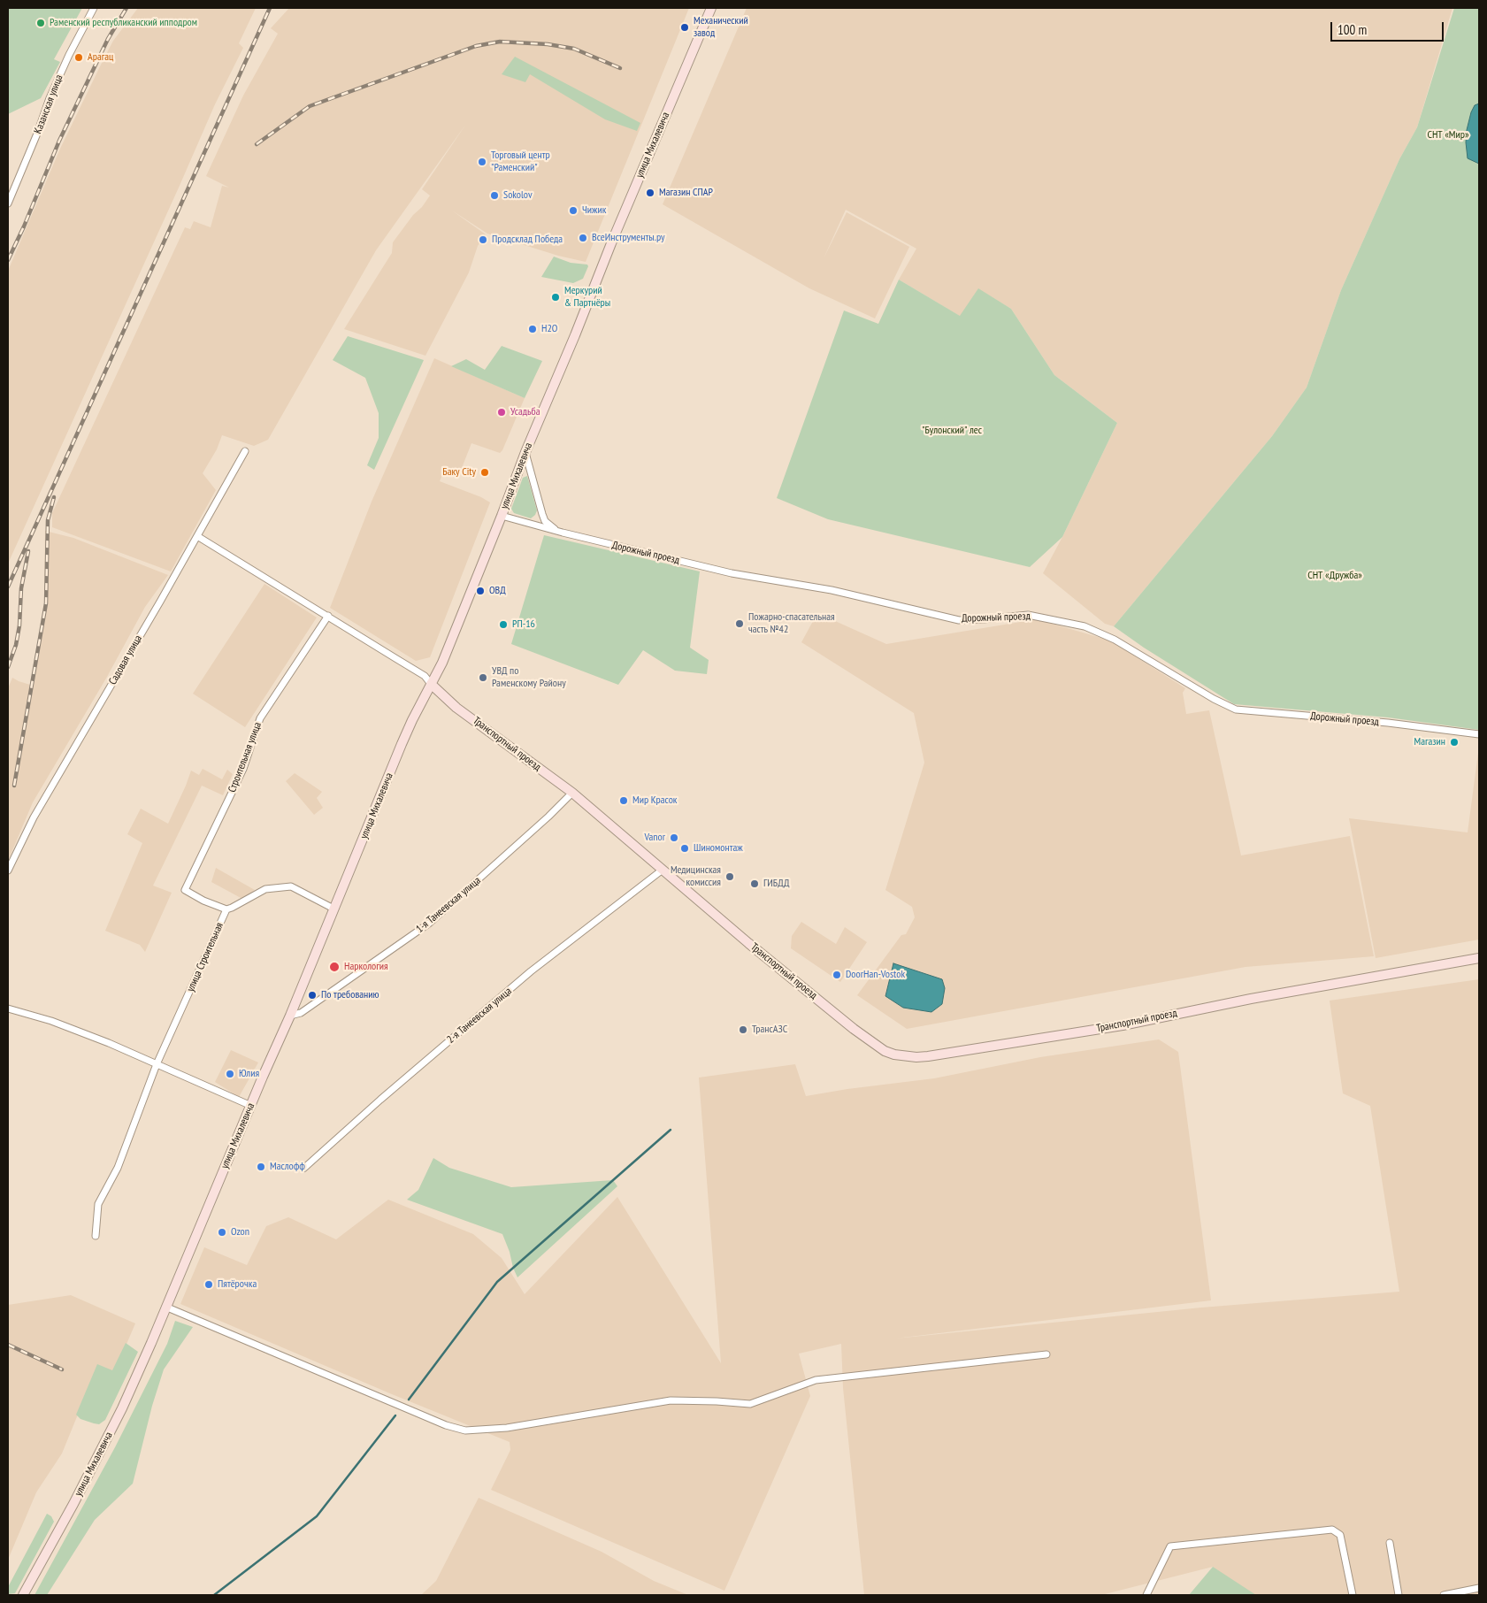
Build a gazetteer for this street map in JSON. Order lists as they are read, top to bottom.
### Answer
{
  "streets": {
    "main road": ["улица Михалевича", "Транспортный проезд"],
    "street": [
      "Казанская улица",
      "Дорожный проезд",
      "Садовая улица",
      "Строительная улица",
      "1-я Танеевская улица",
      "улица Строительная",
      "2-я Танеевская улица"
    ]
  },
  "crossings": [
    ["улица Михалевича", "Дорожный проезд"],
    ["улица Михалевича", "Транспортный проезд"],
    ["улица Михалевича", "1-я Танеевская улица"],
    ["улица Михалевича", "улица Строительная"],
    ["Садовая улица", "Транспортный проезд"],
    ["Транспортный проезд", "Строительная улица"],
    ["Транспортный проезд", "1-я Танеевская улица"],
    ["Транспортный проезд", "2-я Танеевская улица"],
    ["Строительная улица", "улица Строительная"]
  ],
  "parks": ["СНТ «Мир»", "\"Булонский\" лес", "СНТ «Дружба»"],
  "places": [
    "Раменский республиканский ипподром",
    "Механический завод",
    "Арагац",
    "Торговый центр \"Раменский\"",
    "Магазин СПАР",
    "Sokolov",
    "Чижик",
    "ВсеИнструменты.ру",
    "Продсклад Победа",
    "Меркурий & Партнёры",
    "H2O",
    "Усадьба",
    "Баку City",
    "ОВД",
    "Пожарно-спасательная часть №42",
    "РП-16",
    "УВД по Раменскому Району",
    "Магазин",
    "Мир Красок",
    "Vanor",
    "Шиномонтаж",
    "Медицинская комиссия",
    "ГИБДД",
    "Наркология",
    "DoorHan-Vostok",
    "По требованию",
    "ТрансАЗС",
    "Юлия",
    "Маслофф",
    "Ozon",
    "Пятёрочка"
  ],
  "scale_bar": "100 m"
}
